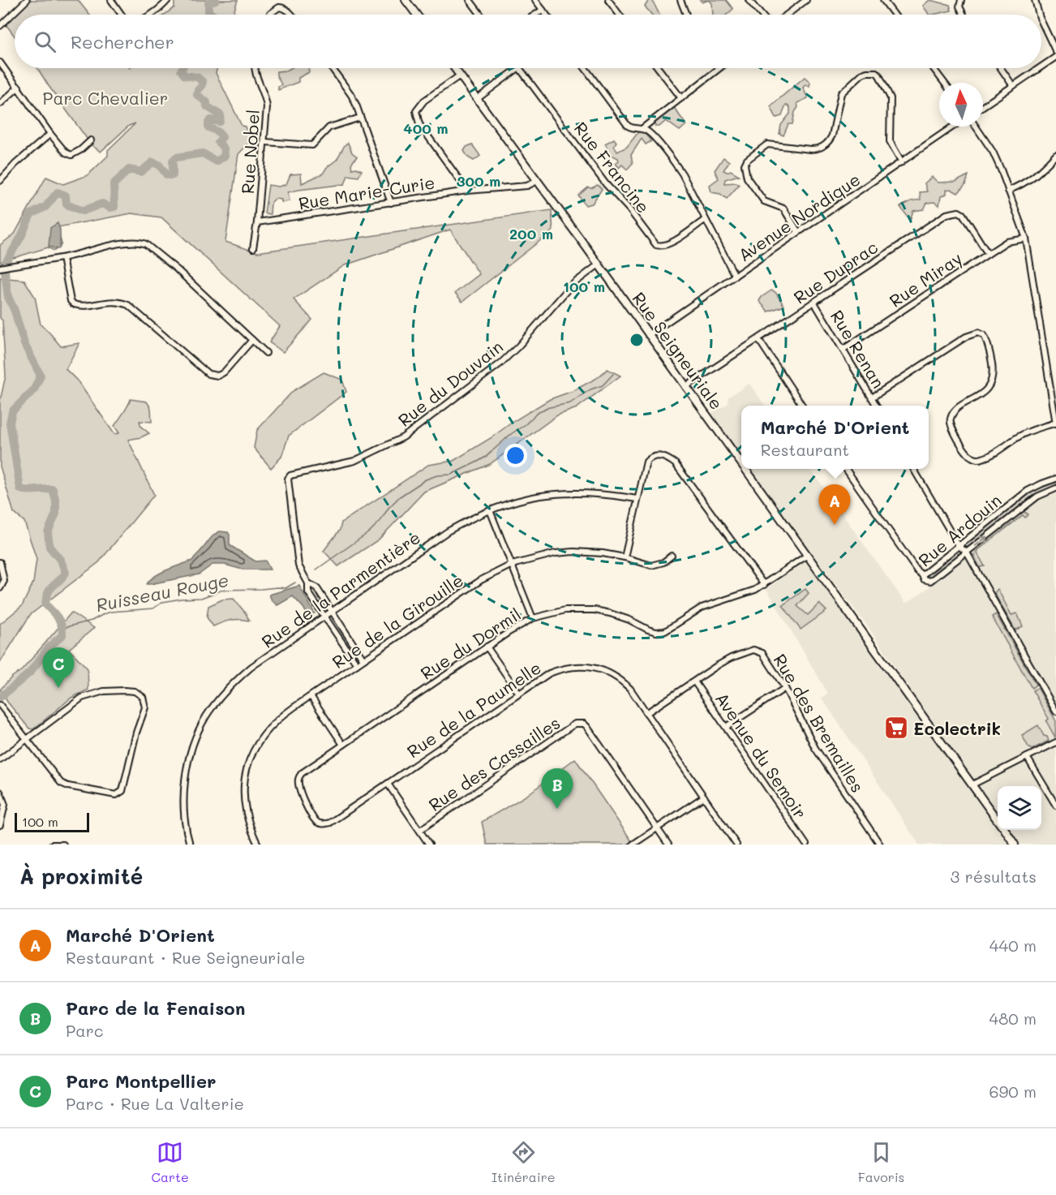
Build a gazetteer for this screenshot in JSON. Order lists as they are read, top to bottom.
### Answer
{
  "streets": {
    "street": [
      "Rue Nobel",
      "Rue Francine",
      "Rue Marie-Curie",
      "Avenue Nordique",
      "Rue Duprac",
      "Rue Miray",
      "Rue Renan",
      "Rue Seigneuriale",
      "Rue du Douvain",
      "Rue Ardouin",
      "Rue de la Parmentière",
      "Rue de la Girouille",
      "Rue du Dormil",
      "Rue de la Paumelle",
      "Rue des Bremailles",
      "Avenue du Semoir",
      "Rue des Cassailles"
    ]
  },
  "crossings": [
    ["Rue Nobel", "Rue Marie-Curie"],
    ["Rue Marie-Curie", "Rue Seigneuriale"],
    ["Avenue Nordique", "Rue Seigneuriale"],
    ["Rue Duprac", "Rue Miray"],
    ["Rue Duprac", "Rue Renan"],
    ["Rue Duprac", "Rue Seigneuriale"],
    ["Rue Miray", "Rue Renan"],
    ["Rue Seigneuriale", "Rue du Douvain"],
    ["Rue Seigneuriale", "Rue du Dormil"],
    ["Rue du Dormil", "Rue de la Paumelle"],
    ["Rue de la Paumelle", "Rue des Bremailles"],
    ["Rue des Bremailles", "Avenue du Semoir"]
  ],
  "water": ["Ruisseau Rouge"],
  "parks": ["Parc Chevalier"],
  "places": {
    "supermarket": ["Ecolectrik"]
  },
  "scale_bar": "100 m",
  "north": "top",
  "page": {
    "search": "Rechercher",
    "popup": ["Marché D'Orient", "Restaurant"],
    "pins": ["A", "C", "B"],
    "scale": "100 m",
    "heading": ["À proximité", "3 résultats"],
    "list": [
      {
        "mark": "A",
        "name": "Marché D'Orient",
        "note": "Restaurant · Rue Seigneuriale",
        "value": "440 m"
      },
      {
        "mark": "B",
        "name": "Parc de la Fenaison",
        "note": "Parc",
        "value": "480 m"
      },
      {
        "mark": "C",
        "name": "Parc Montpellier",
        "note": "Parc · Rue La Valterie",
        "value": "690 m"
      }
    ],
    "nav": ["Carte", "Itinéraire", "Favoris"]
  },
  "rings": [
    "400 m",
    "300 m",
    "200 m",
    "100 m"
  ]
}
